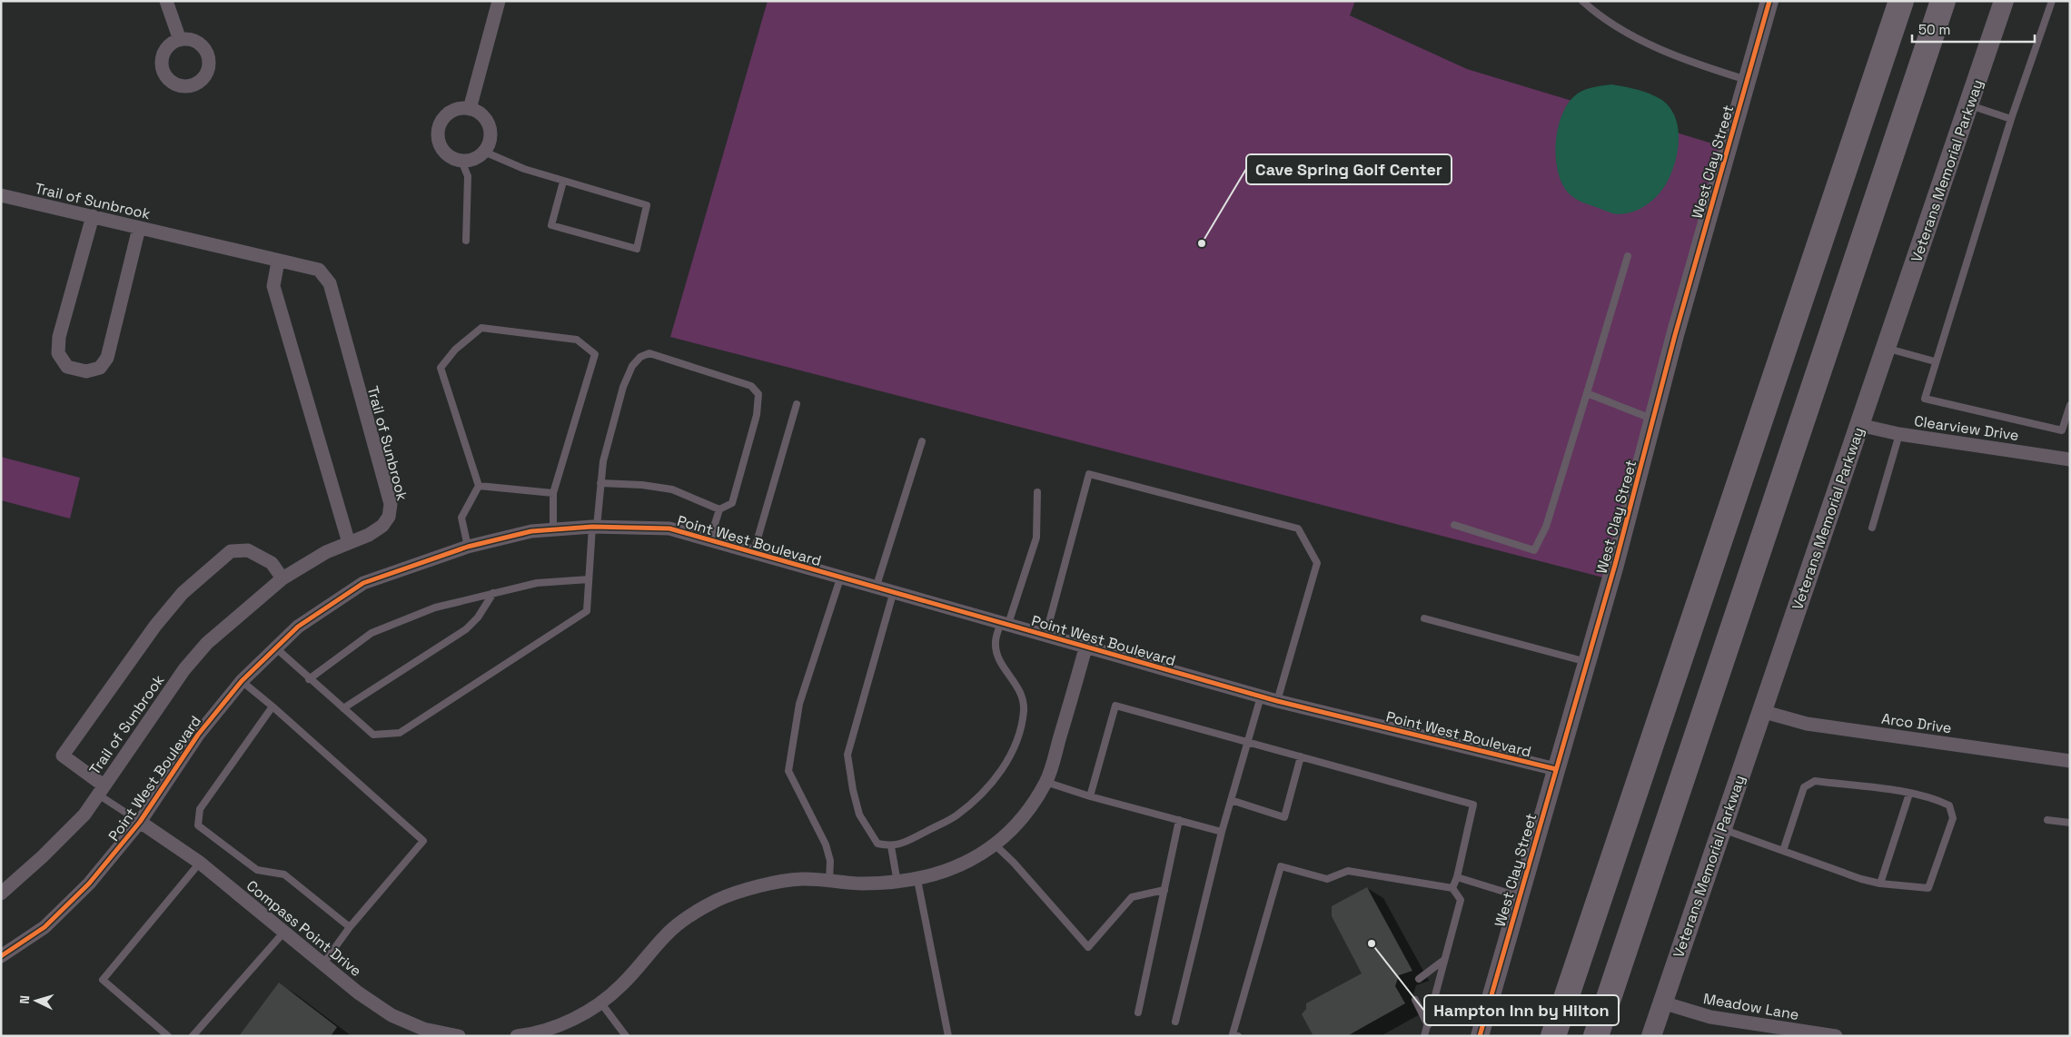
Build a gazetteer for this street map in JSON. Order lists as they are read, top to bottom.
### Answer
{
  "streets": {
    "main road": ["Veterans Memorial Parkway"],
    "street": [
      "West Clay Street",
      "Trail of Sunbrook",
      "Clearview Drive",
      "Point West Boulevard",
      "Arco Drive",
      "Compass Point Drive",
      "Meadow Lane"
    ]
  },
  "crossings": [
    ["West Clay Street", "Point West Boulevard"],
    ["Veterans Memorial Parkway", "Clearview Drive"],
    ["Veterans Memorial Parkway", "Arco Drive"],
    ["Veterans Memorial Parkway", "Meadow Lane"],
    ["Point West Boulevard", "Compass Point Drive"]
  ],
  "places": ["Cave Spring Golf Center", "Hampton Inn by Hilton"],
  "scale_bar": "50 m",
  "north": "left"
}
